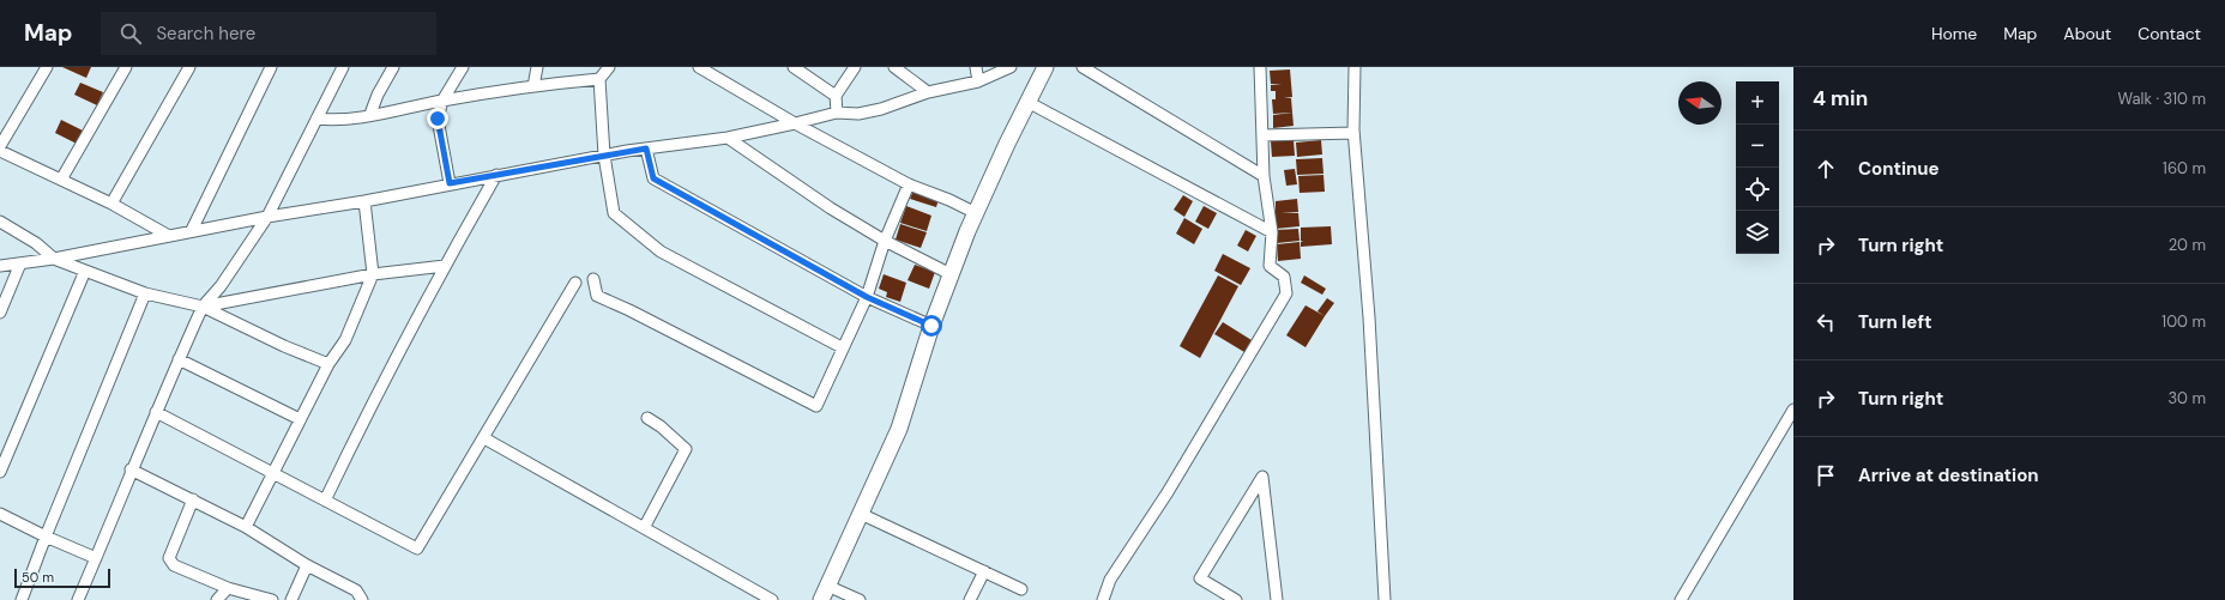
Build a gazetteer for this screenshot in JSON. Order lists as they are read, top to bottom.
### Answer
{
  "scale_bar": "50 m",
  "north": "left",
  "page": {
    "header": "Map",
    "search": "Search here",
    "nav": [
      "Home",
      "Map",
      "About",
      "Contact"
    ],
    "heading": ["4 min", "Walk · 310 m"],
    "map_buttons": ["+", "−"],
    "list": [
      ["Continue", "160 m"],
      ["Turn right", "20 m"],
      ["Turn left", "100 m"],
      ["Turn right", "30 m"],
      "Arrive at destination"
    ],
    "scale": "50 m"
  }
}
